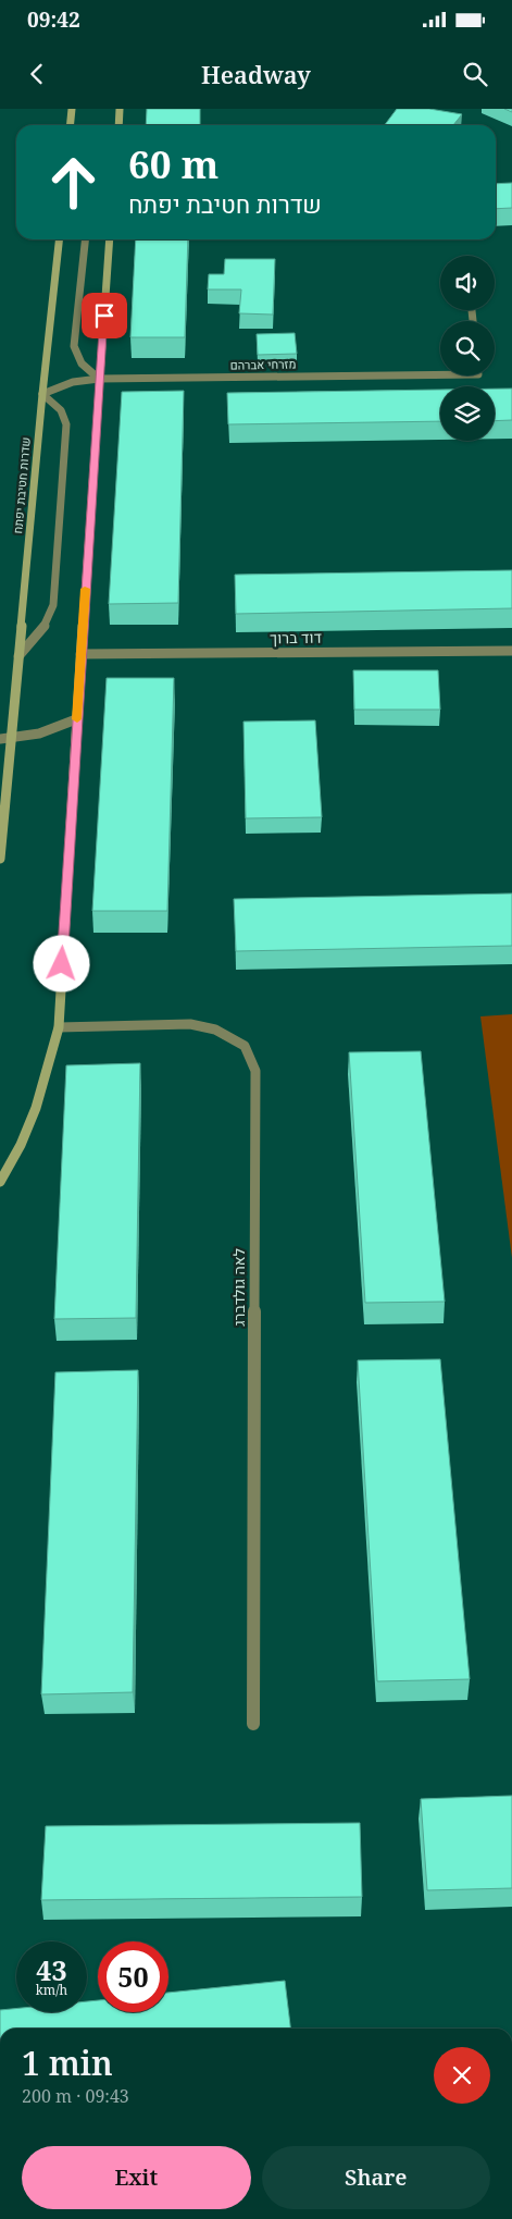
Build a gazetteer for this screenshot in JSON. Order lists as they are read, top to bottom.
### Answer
{
  "streets": {
    "main road": ["שדרות חטיבת יפתח"],
    "street": ["מזרחי אברהם", "דוד ברוך", "לאה גולדברג"]
  },
  "crossings": [
    ["מזרחי אברהם", "שדרות חטיבת יפתח"]
  ],
  "page": {
    "status": "09:42",
    "header": "Headway",
    "turn": ["60 m", "שדרות חטיבת יפתח"],
    "speed": "43 km/h",
    "limit": "50",
    "heading": ["1 min", "200 m · 09:43"],
    "buttons": ["Exit", "Share"]
  }
}
